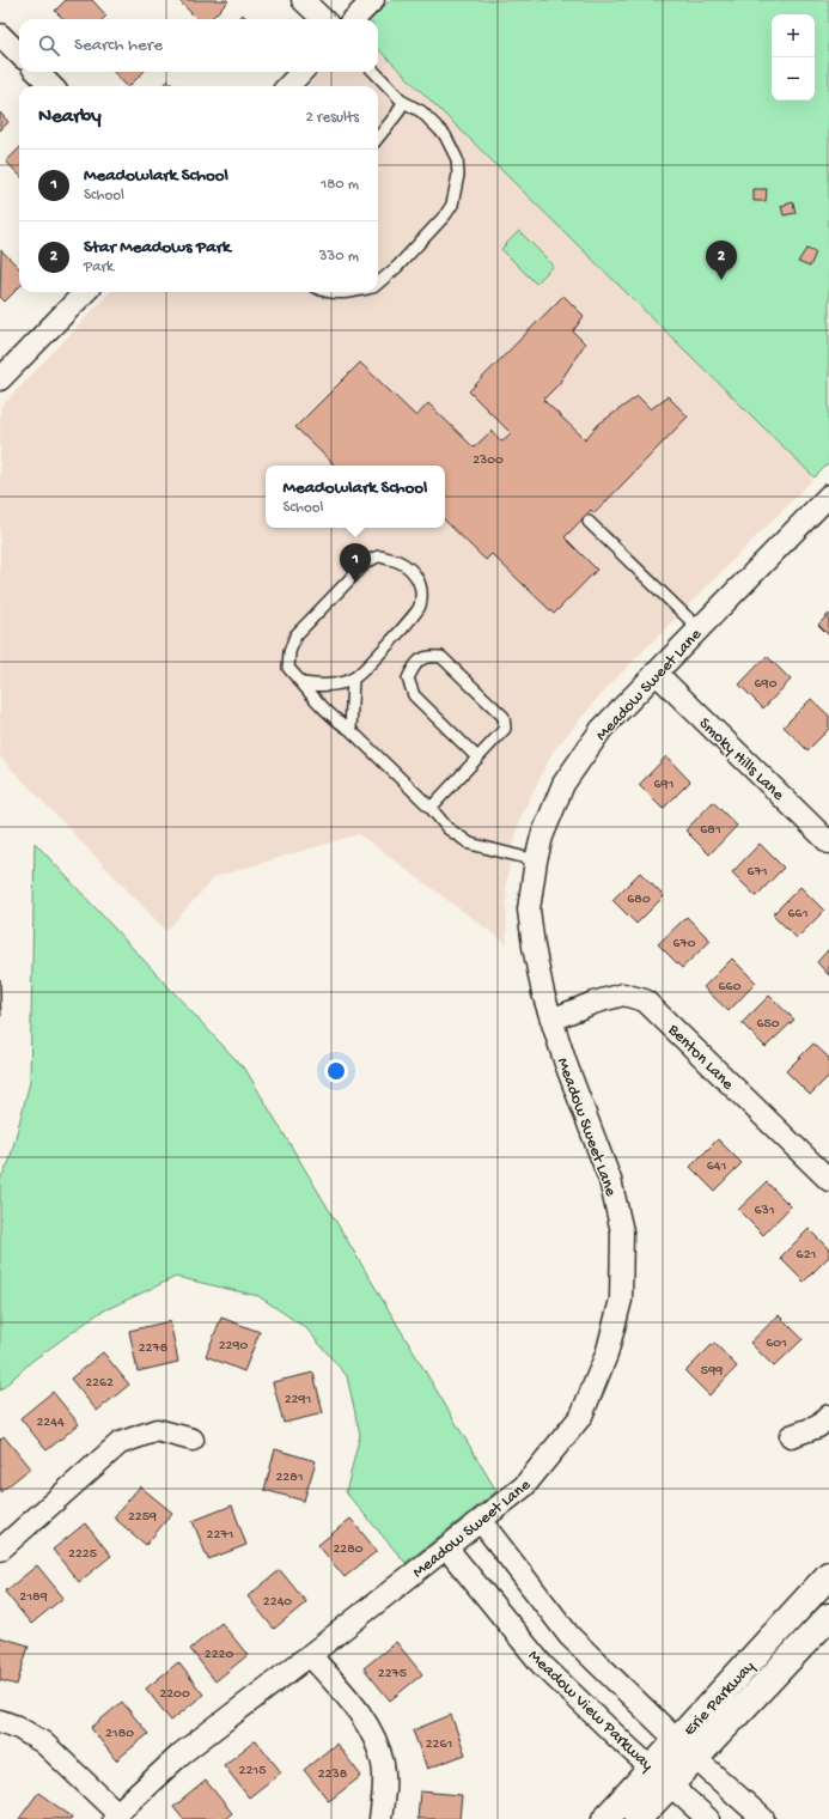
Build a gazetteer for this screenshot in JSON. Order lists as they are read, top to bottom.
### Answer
{
  "streets": {
    "main road": ["Erie Parkway"],
    "street": [
      "Meadow Sweet Lane",
      "Smoky Hills Lane",
      "Benton Lane",
      "Meadow View Parkway"
    ]
  },
  "crossings": [
    ["Meadow Sweet Lane", "Smoky Hills Lane"],
    ["Meadow Sweet Lane", "Benton Lane"],
    ["Meadow Sweet Lane", "Meadow View Parkway"],
    ["Erie Parkway", "Meadow View Parkway"]
  ],
  "house_numbers": [
    "2300",
    "690",
    "691",
    "681",
    "671",
    "680",
    "661",
    "670",
    "660",
    "650",
    "641",
    "631",
    "621",
    "601",
    "2290",
    "2278",
    "599",
    "2262",
    "2291",
    "2244",
    "2281",
    "2259",
    "2271",
    "2280",
    "2225",
    "2189",
    "2240",
    "2220",
    "2275",
    "2200",
    "2180",
    "2261",
    "2215",
    "2238"
  ],
  "page": {
    "map_buttons": ["+", "−"],
    "search": "Search here",
    "heading": ["Nearby", "2 results"],
    "list": [
      {
        "mark": "1",
        "name": "Meadowlark School",
        "note": "School",
        "value": "180 m"
      },
      {
        "mark": "2",
        "name": "Star Meadows Park",
        "note": "Park",
        "value": "330 m"
      }
    ],
    "pins": ["2", "1"],
    "popup": ["Meadowlark School", "School"]
  }
}
